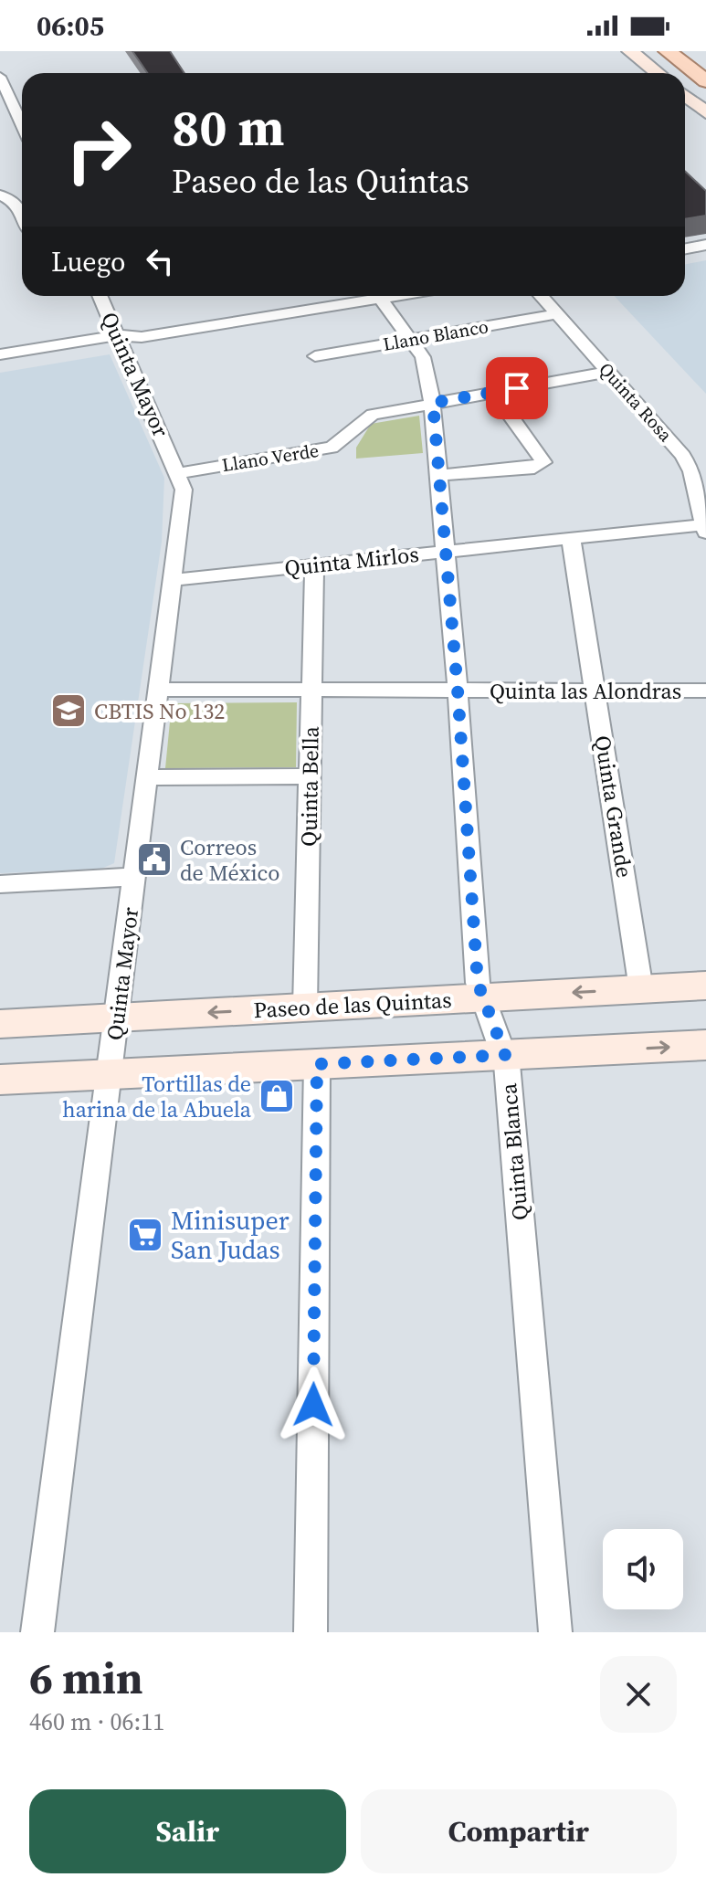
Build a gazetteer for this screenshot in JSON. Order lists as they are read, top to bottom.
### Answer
{
  "streets": {
    "main road": ["Paseo de las Quintas"],
    "street": [
      "Llano Blanco",
      "Quinta Mayor",
      "Quinta Rosa",
      "Llano Verde",
      "Quinta Mirlos",
      "Quinta las Alondras",
      "Quinta Bella",
      "Quinta Grande",
      "Quinta Blanca"
    ]
  },
  "crossings": [
    ["Llano Blanco", "Quinta Rosa"],
    ["Llano Blanco", "Quinta Blanca"],
    ["Quinta Mayor", "Llano Verde"],
    ["Quinta Mayor", "Quinta Mirlos"],
    ["Quinta Mayor", "Quinta las Alondras"],
    ["Quinta Mayor", "Paseo de las Quintas"],
    ["Quinta Rosa", "Llano Verde"],
    ["Quinta Rosa", "Quinta Mirlos"],
    ["Llano Verde", "Quinta Blanca"],
    ["Quinta Mirlos", "Quinta Bella"],
    ["Quinta Mirlos", "Quinta Grande"],
    ["Quinta Mirlos", "Quinta Blanca"],
    ["Quinta las Alondras", "Quinta Bella"],
    ["Quinta las Alondras", "Quinta Grande"],
    ["Quinta las Alondras", "Quinta Blanca"],
    ["Quinta Bella", "Paseo de las Quintas"],
    ["Quinta Grande", "Paseo de las Quintas"],
    ["Paseo de las Quintas", "Quinta Blanca"]
  ],
  "places": {
    "school or university": ["CBTIS No 132"],
    "public building": ["Correos de México"],
    "shop": ["Tortillas de harina de la Abuela"],
    "supermarket": ["Minisuper San Judas"]
  },
  "page": {
    "status": "06:05",
    "turn": ["80 m", "Paseo de las Quintas"],
    "then": "Luego",
    "heading": ["6 min", "460 m · 06:11"],
    "buttons": ["Salir", "Compartir"]
  }
}
